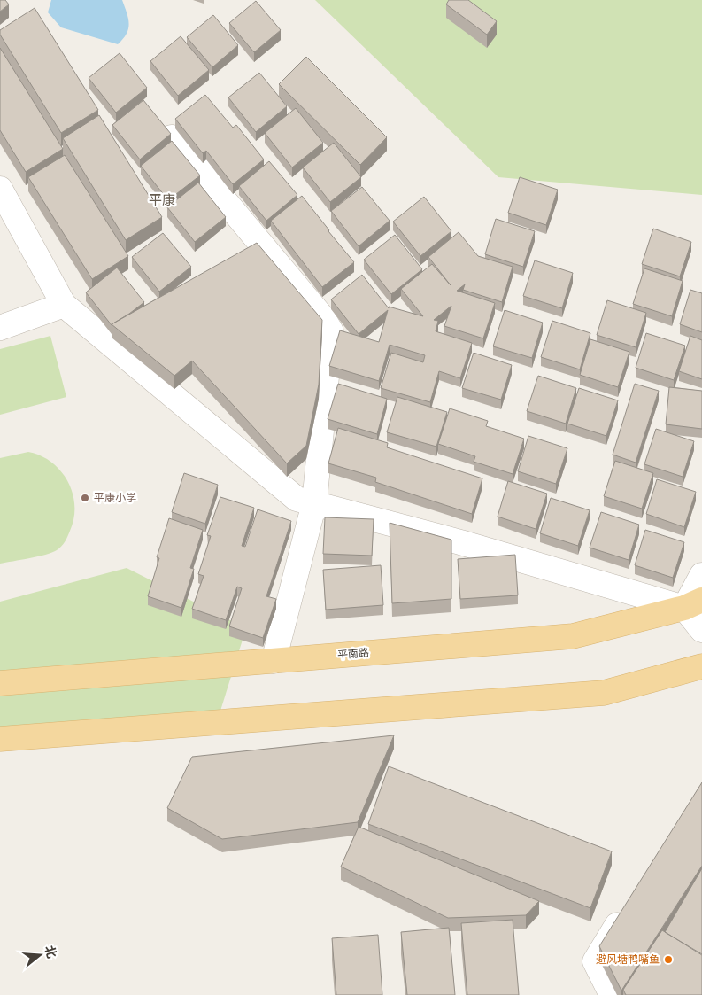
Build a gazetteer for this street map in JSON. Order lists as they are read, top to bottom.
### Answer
{
  "streets": {
    "main road": ["平南路"]
  },
  "districts": ["平康"],
  "places": ["平康小学", "避风塘鸭嘴鱼"],
  "north": "right"
}
